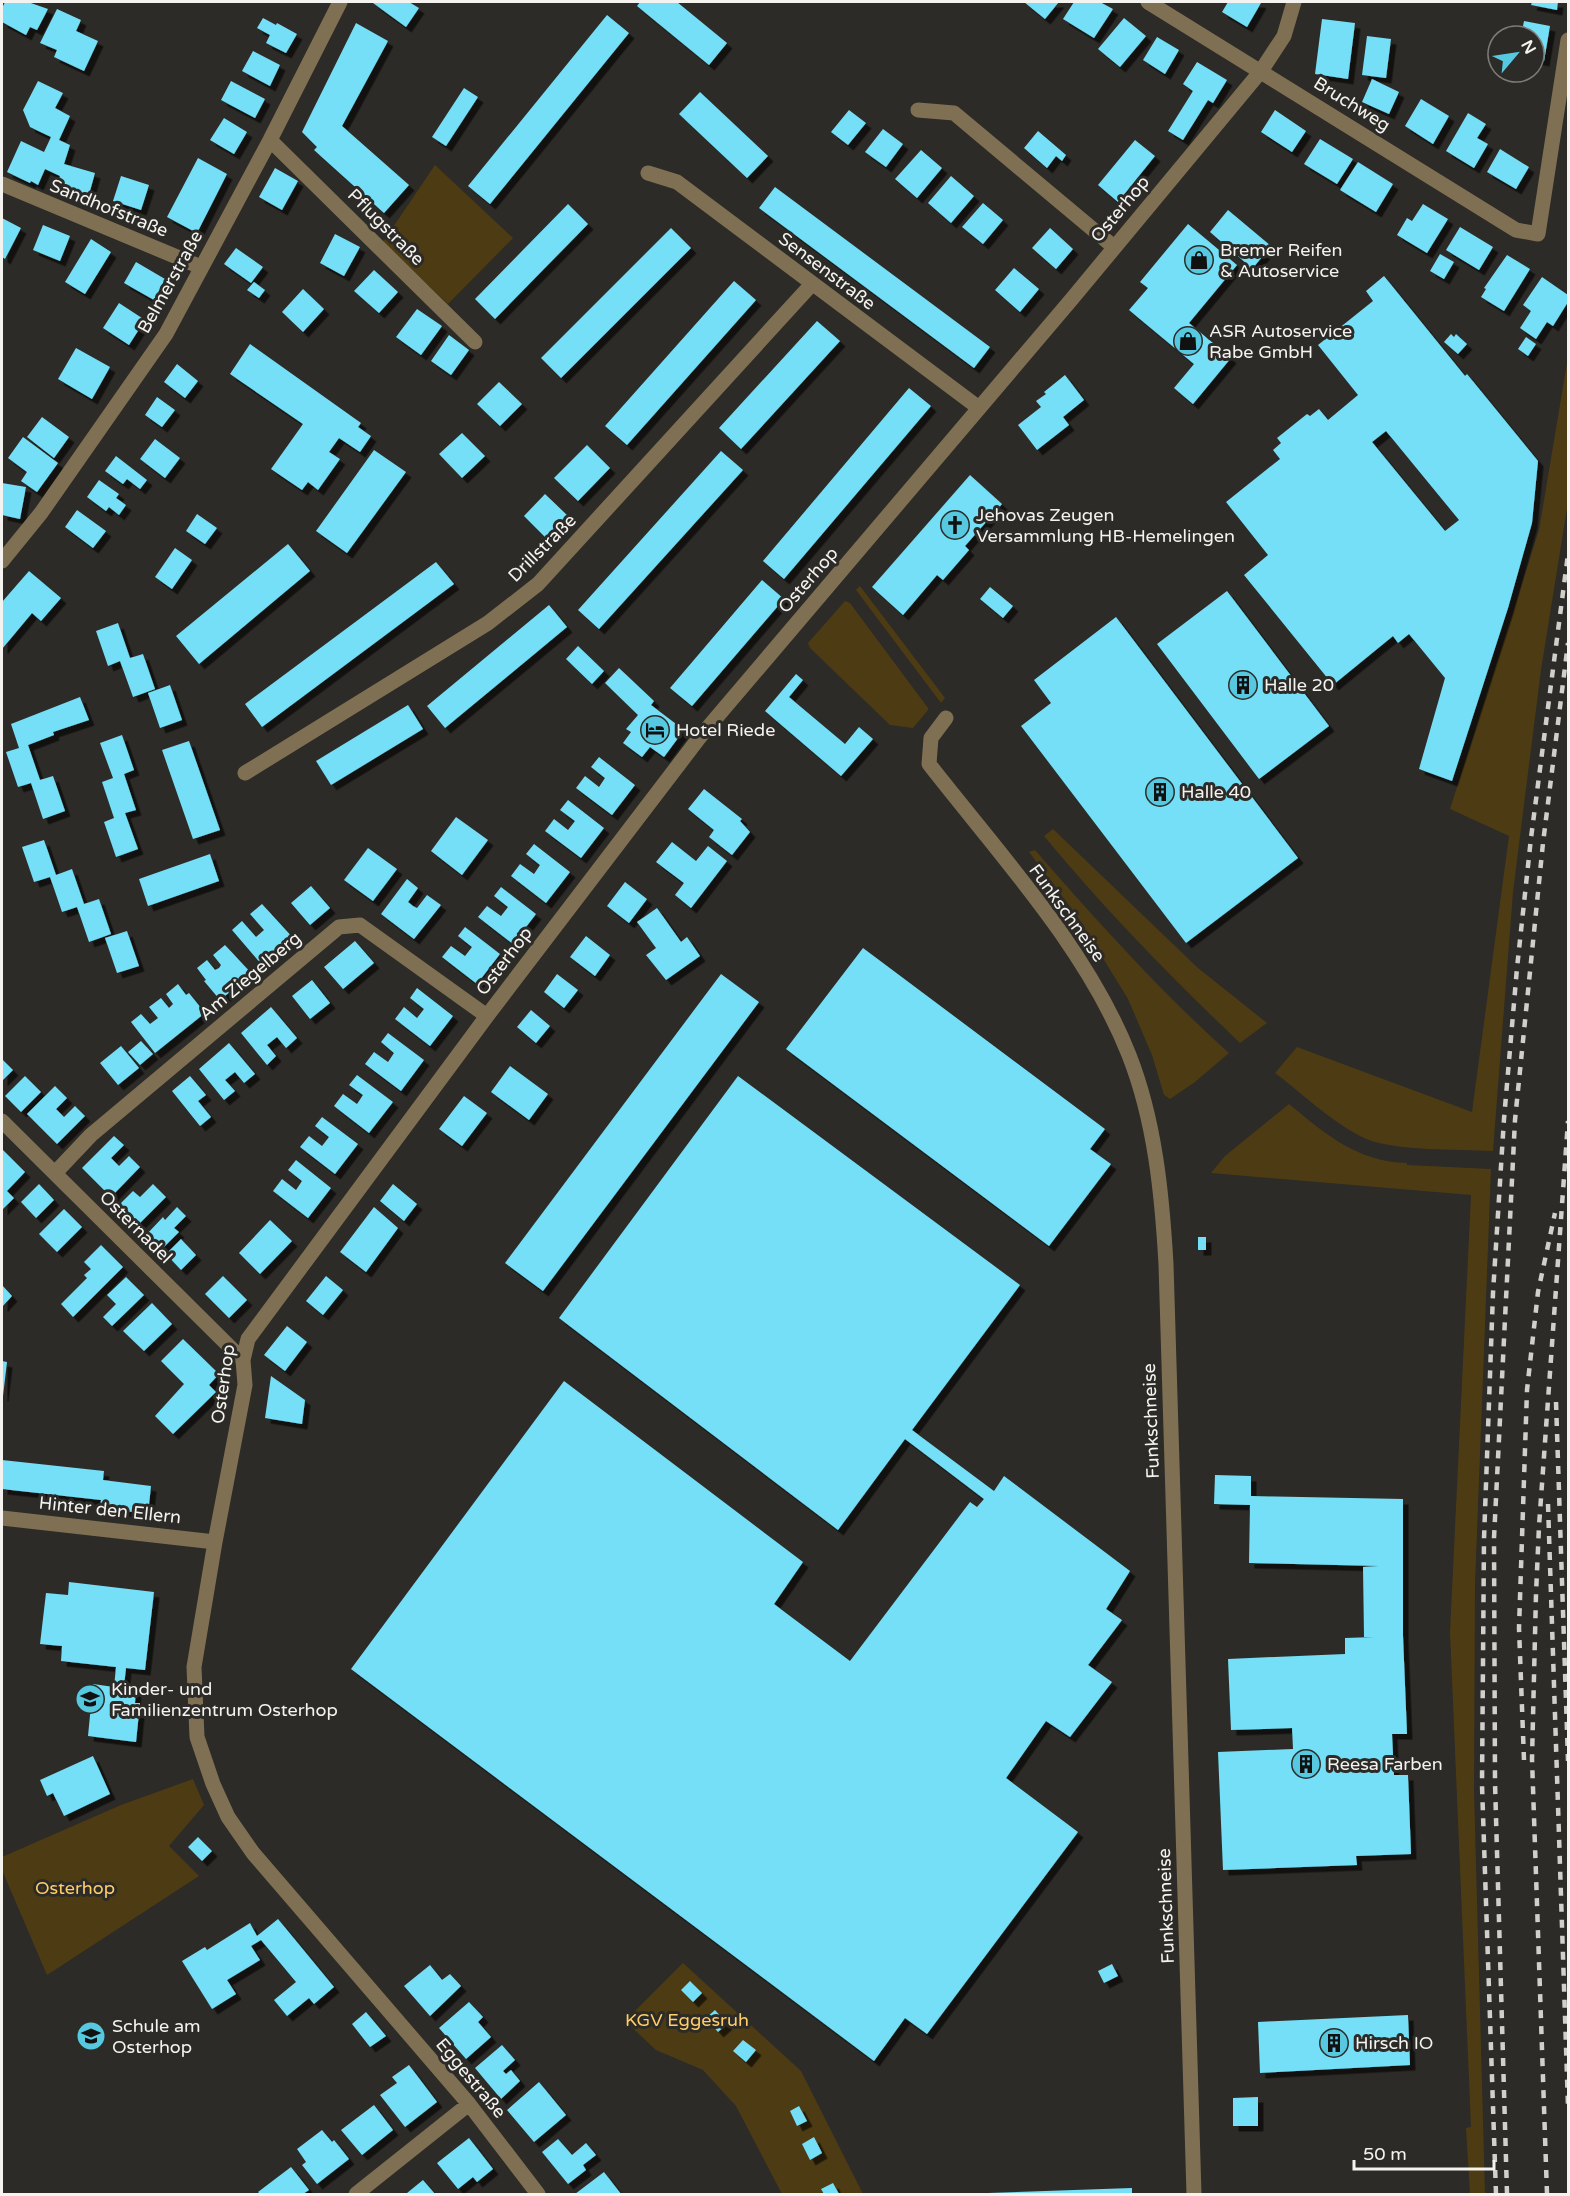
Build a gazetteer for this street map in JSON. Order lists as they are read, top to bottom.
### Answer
{
  "streets": {
    "street": [
      "Bruchweg",
      "Sandhofstraße",
      "Osterhop",
      "Pflugstraße",
      "Sensenstraße",
      "Belmerstraße",
      "Drillstraße",
      "Funkschneise",
      "Am Ziegelberg",
      "Osternadel",
      "Hinter den Ellern",
      "Eggestraße"
    ]
  },
  "crossings": [
    ["Bruchweg", "Osterhop"],
    ["Sandhofstraße", "Belmerstraße"],
    ["Osterhop", "Sensenstraße"],
    ["Osterhop", "Am Ziegelberg"],
    ["Osterhop", "Osternadel"],
    ["Osterhop", "Hinter den Ellern"],
    ["Osterhop", "Eggestraße"],
    ["Pflugstraße", "Belmerstraße"],
    ["Sensenstraße", "Drillstraße"],
    ["Am Ziegelberg", "Osternadel"]
  ],
  "parks": ["Osterhop", "KGV Eggesruh"],
  "places": {
    "shop": ["Bremer Reifen & Autoservice", "ASR Autoservice Rabe GmbH"],
    "church": ["Jehovas Zeugen Versammlung HB-Hemelingen"],
    "building": [
      "Halle 20",
      "Halle 40",
      "Reesa Farben",
      "Hirsch IO"
    ],
    "hotel": ["Hotel Riede"],
    "school or university": ["Kinder- und Familienzentrum Osterhop", "Schule am Osterhop"]
  },
  "scale_bar": "50 m",
  "north": "top right"
}
